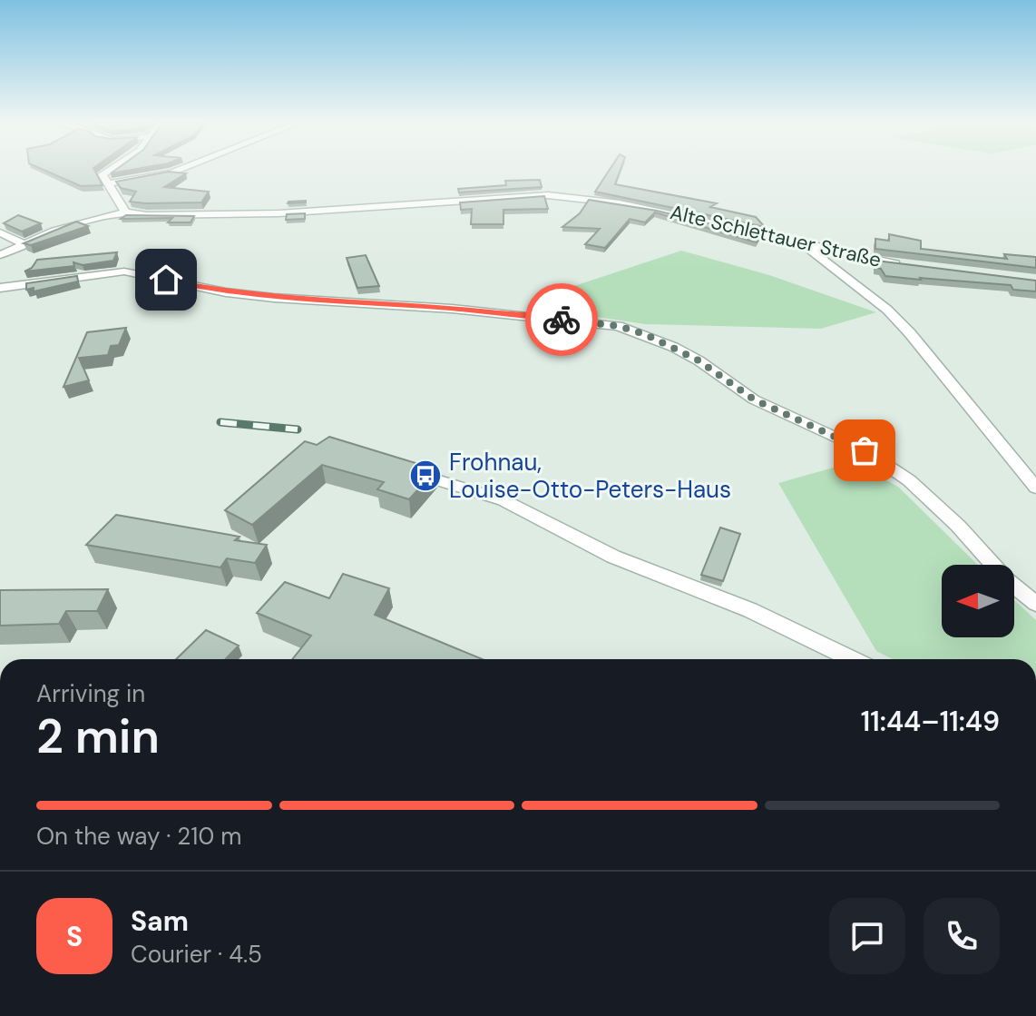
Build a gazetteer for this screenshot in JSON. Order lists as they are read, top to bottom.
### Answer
{
  "streets": {
    "street": ["Alte Schlettauer Straße"]
  },
  "places": {
    "bus stop": ["Frohnau, Louise-Otto-Peters-Haus"]
  },
  "north": "left",
  "page": {
    "heading": ["2 min", "Arriving in", "11:44–11:49"],
    "panel": ["Sam", "Courier · 4.5"],
    "bar": "On the way · 210 m",
    "round": "S"
  }
}
